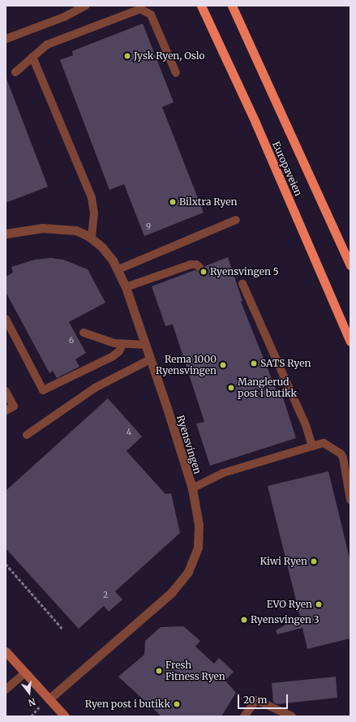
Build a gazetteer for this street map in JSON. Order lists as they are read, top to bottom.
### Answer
{
  "streets": {
    "highway": ["Europaveien"],
    "street": ["Ryensvingen"]
  },
  "places": [
    "Jysk Ryen, Oslo",
    "Bilxtra Ryen",
    "Ryensvingen 5",
    "SATS Ryen",
    "Rema 1000 Ryensvingen",
    "Manglerud post i butikk",
    "Kiwi Ryen",
    "EVO Ryen",
    "Ryensvingen 3",
    "Fresh Fitness Ryen",
    "Ryen post i butikk"
  ],
  "house_numbers": [
    "9",
    "6",
    "4",
    "2"
  ],
  "scale_bar": "20 m",
  "north": "bottom"
}
